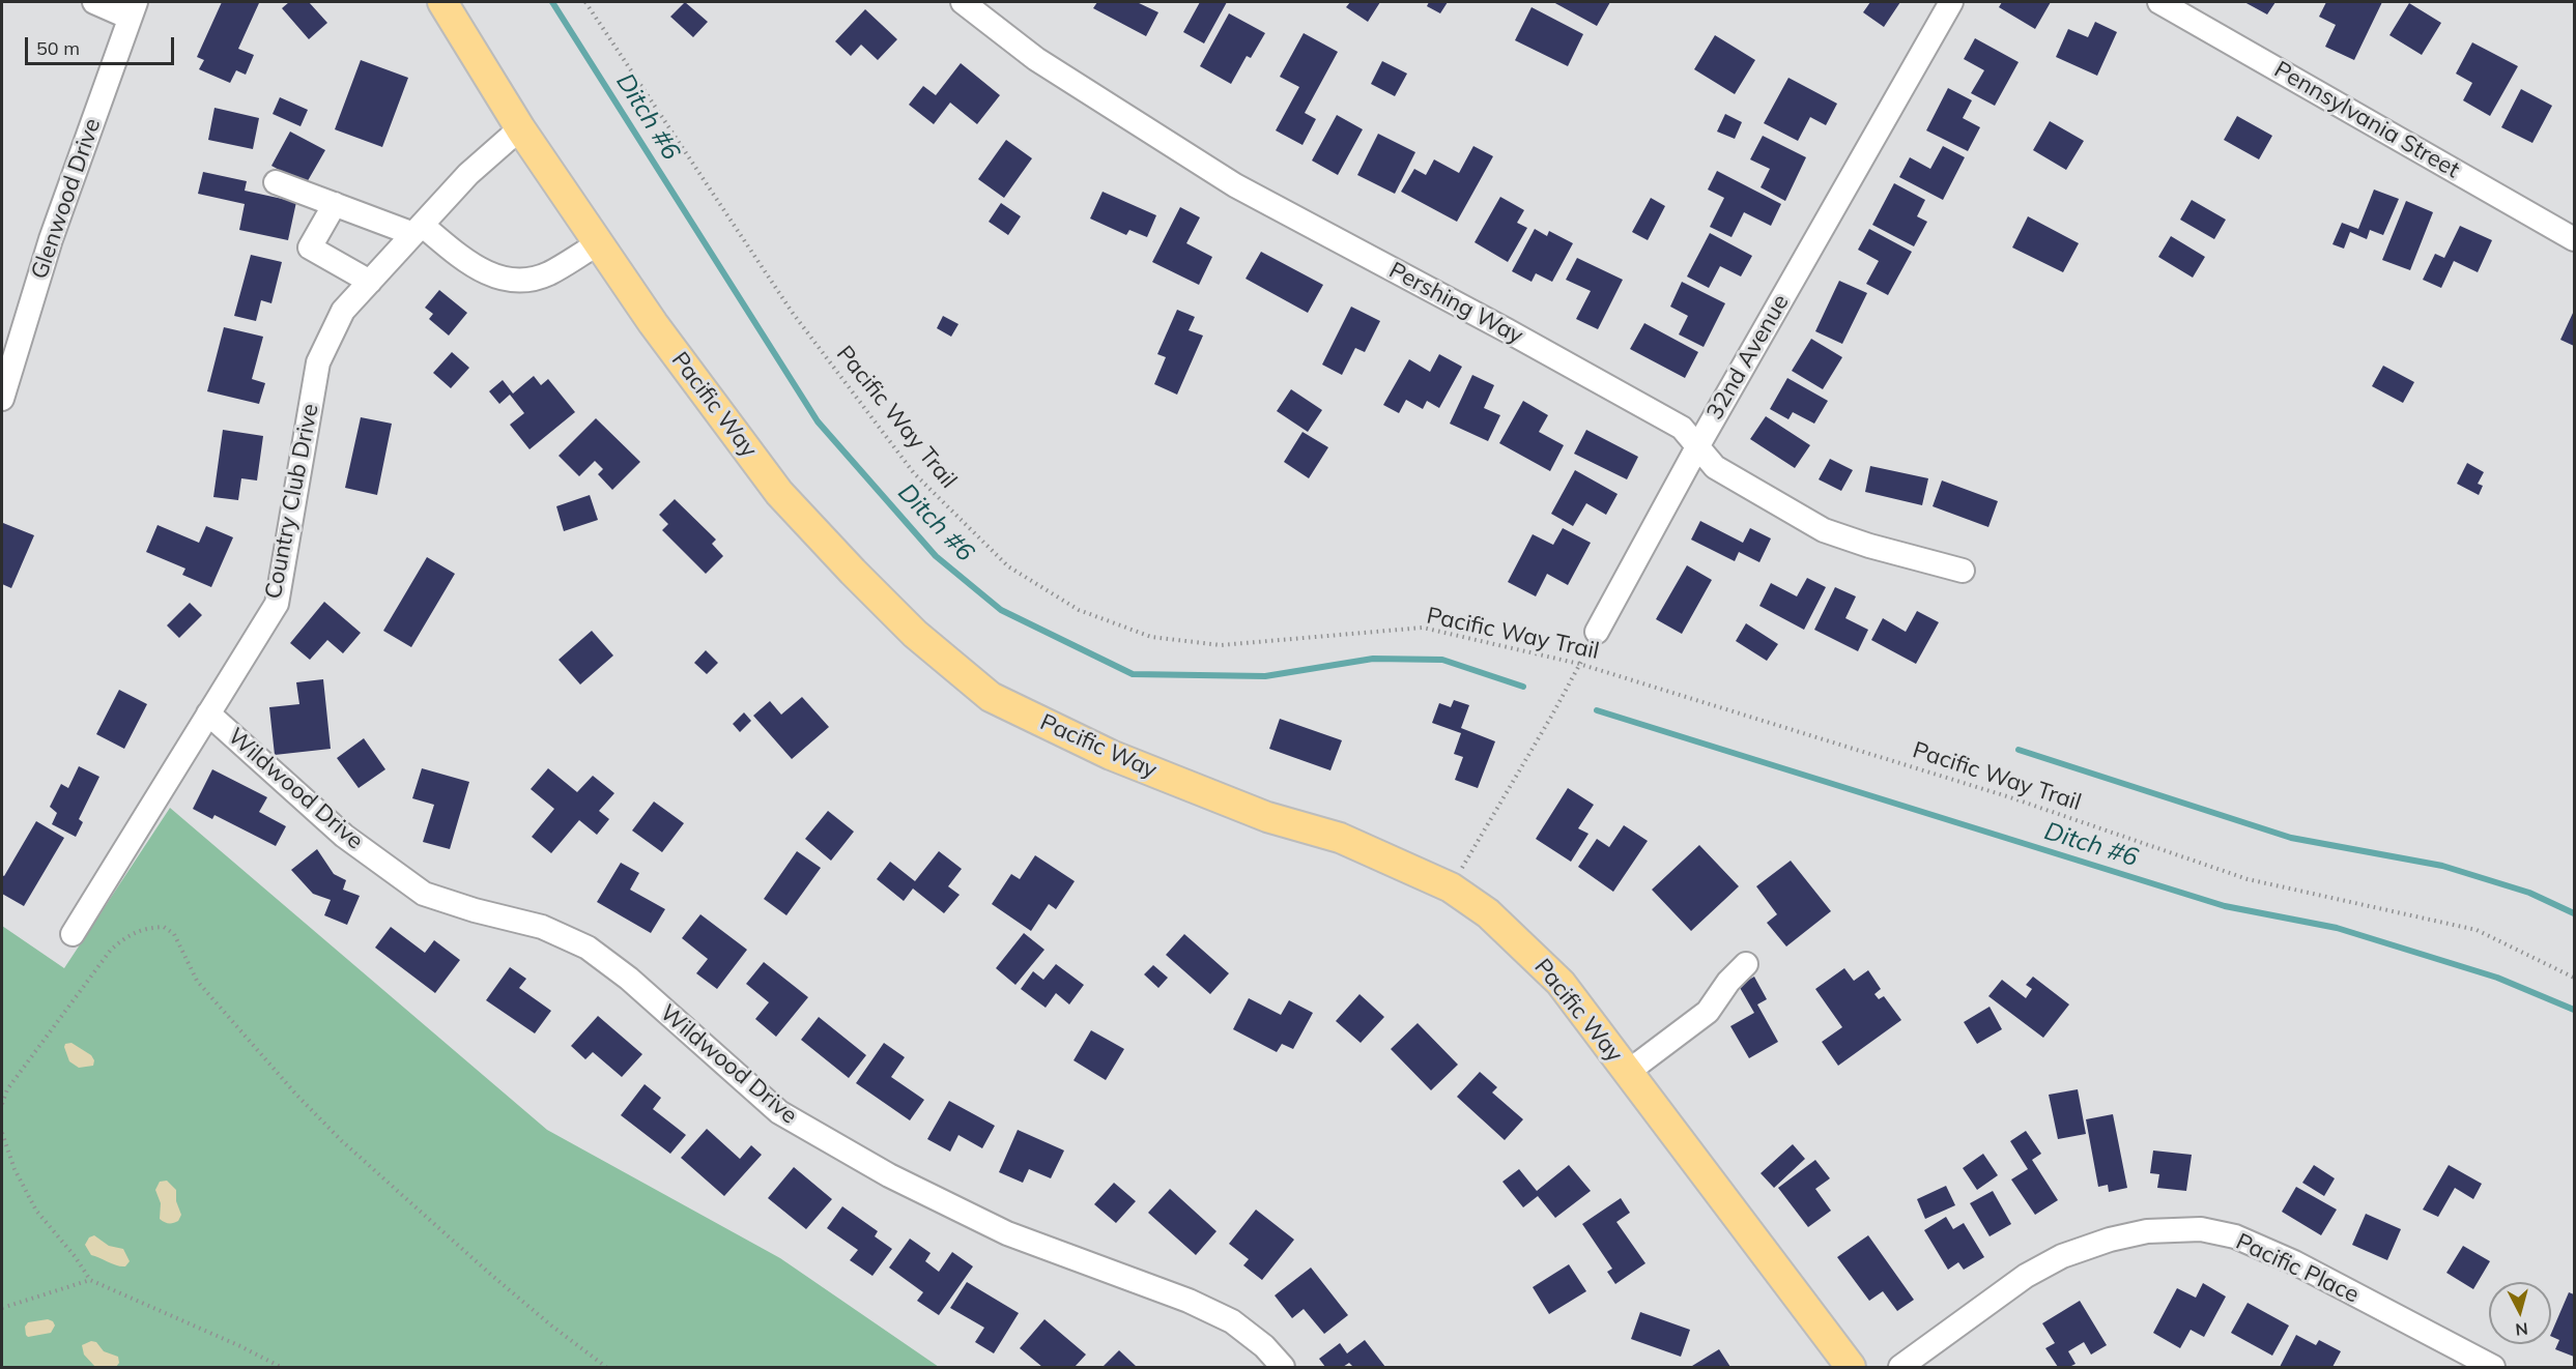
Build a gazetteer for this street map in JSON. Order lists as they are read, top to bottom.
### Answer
{
  "streets": {
    "main road": ["Pacific Way"],
    "street": [
      "Pennsylvania Street",
      "Glenwood Drive",
      "Pershing Way",
      "32nd Avenue",
      "Country Club Drive",
      "Wildwood Drive",
      "Pacific Place"
    ],
    "path": ["Pacific Way Trail"]
  },
  "crossings": [
    ["Pershing Way", "32nd Avenue"],
    ["Pacific Way", "Country Club Drive"],
    ["Country Club Drive", "Wildwood Drive"]
  ],
  "water": ["Ditch #6"],
  "scale_bar": "50 m",
  "north": "bottom"
}
